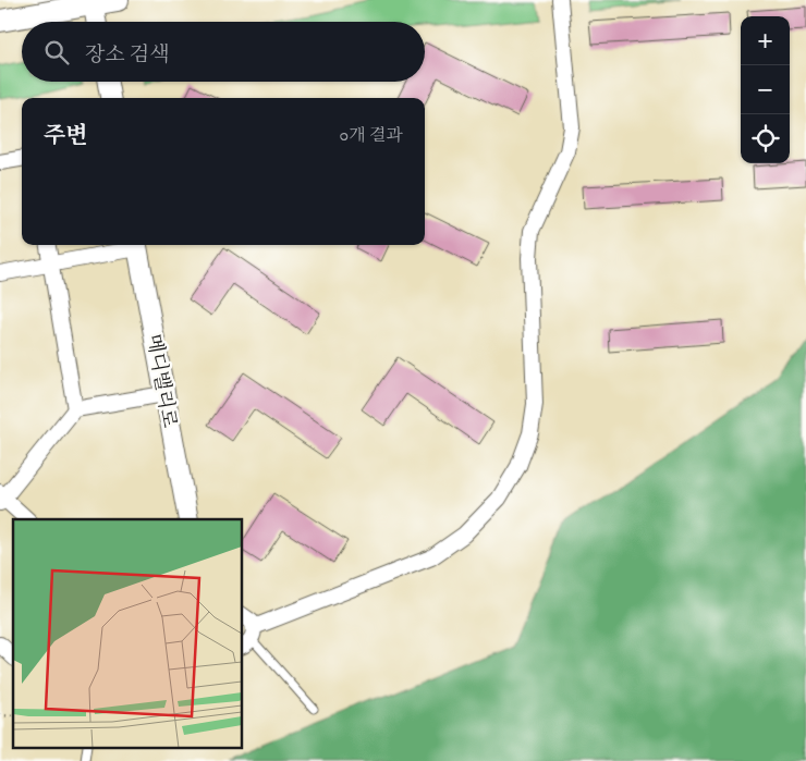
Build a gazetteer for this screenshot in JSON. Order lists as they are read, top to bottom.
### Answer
{
  "streets": {
    "street": ["메디밸리로"]
  },
  "page": {
    "map_buttons": ["+", "−"],
    "search": "장소 검색",
    "heading": ["주변", "0개 결과"]
  }
}
